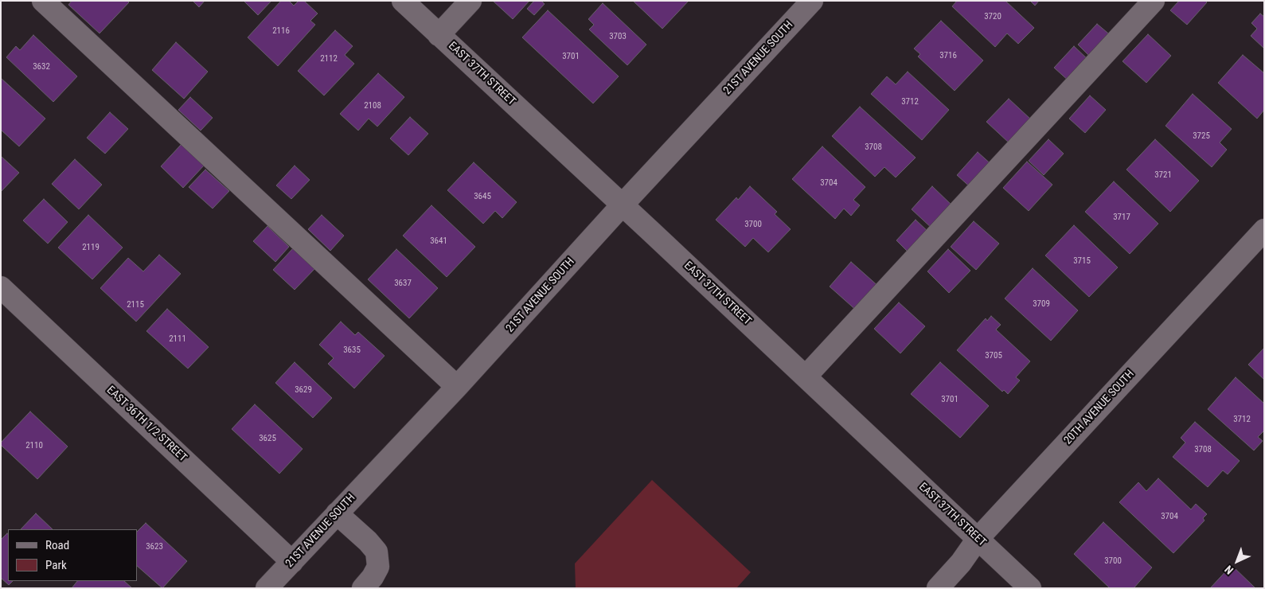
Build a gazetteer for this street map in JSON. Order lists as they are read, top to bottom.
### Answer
{
  "streets": {
    "street": [
      "21ST AVENUE SOUTH",
      "EAST 37TH STREET",
      "20TH AVENUE SOUTH",
      "EAST 36TH 1/2 STREET"
    ]
  },
  "crossings": [
    ["21ST AVENUE SOUTH", "EAST 37TH STREET"],
    ["21ST AVENUE SOUTH", "EAST 36TH 1/2 STREET"],
    ["EAST 37TH STREET", "20TH AVENUE SOUTH"]
  ],
  "house_numbers": [
    "3720",
    "2116",
    "3703",
    "3716",
    "3701",
    "2112",
    "3632",
    "3712",
    "2108",
    "3725",
    "3708",
    "3721",
    "3704",
    "3645",
    "3717",
    "3700",
    "3641",
    "2119",
    "3715",
    "3637",
    "3709",
    "2115",
    "2111",
    "3635",
    "3705",
    "3629",
    "3701",
    "3712",
    "3625",
    "2110",
    "3708",
    "3704",
    "3623",
    "3700"
  ],
  "legend": ["Road", "Park"],
  "north": "bottom left"
}
